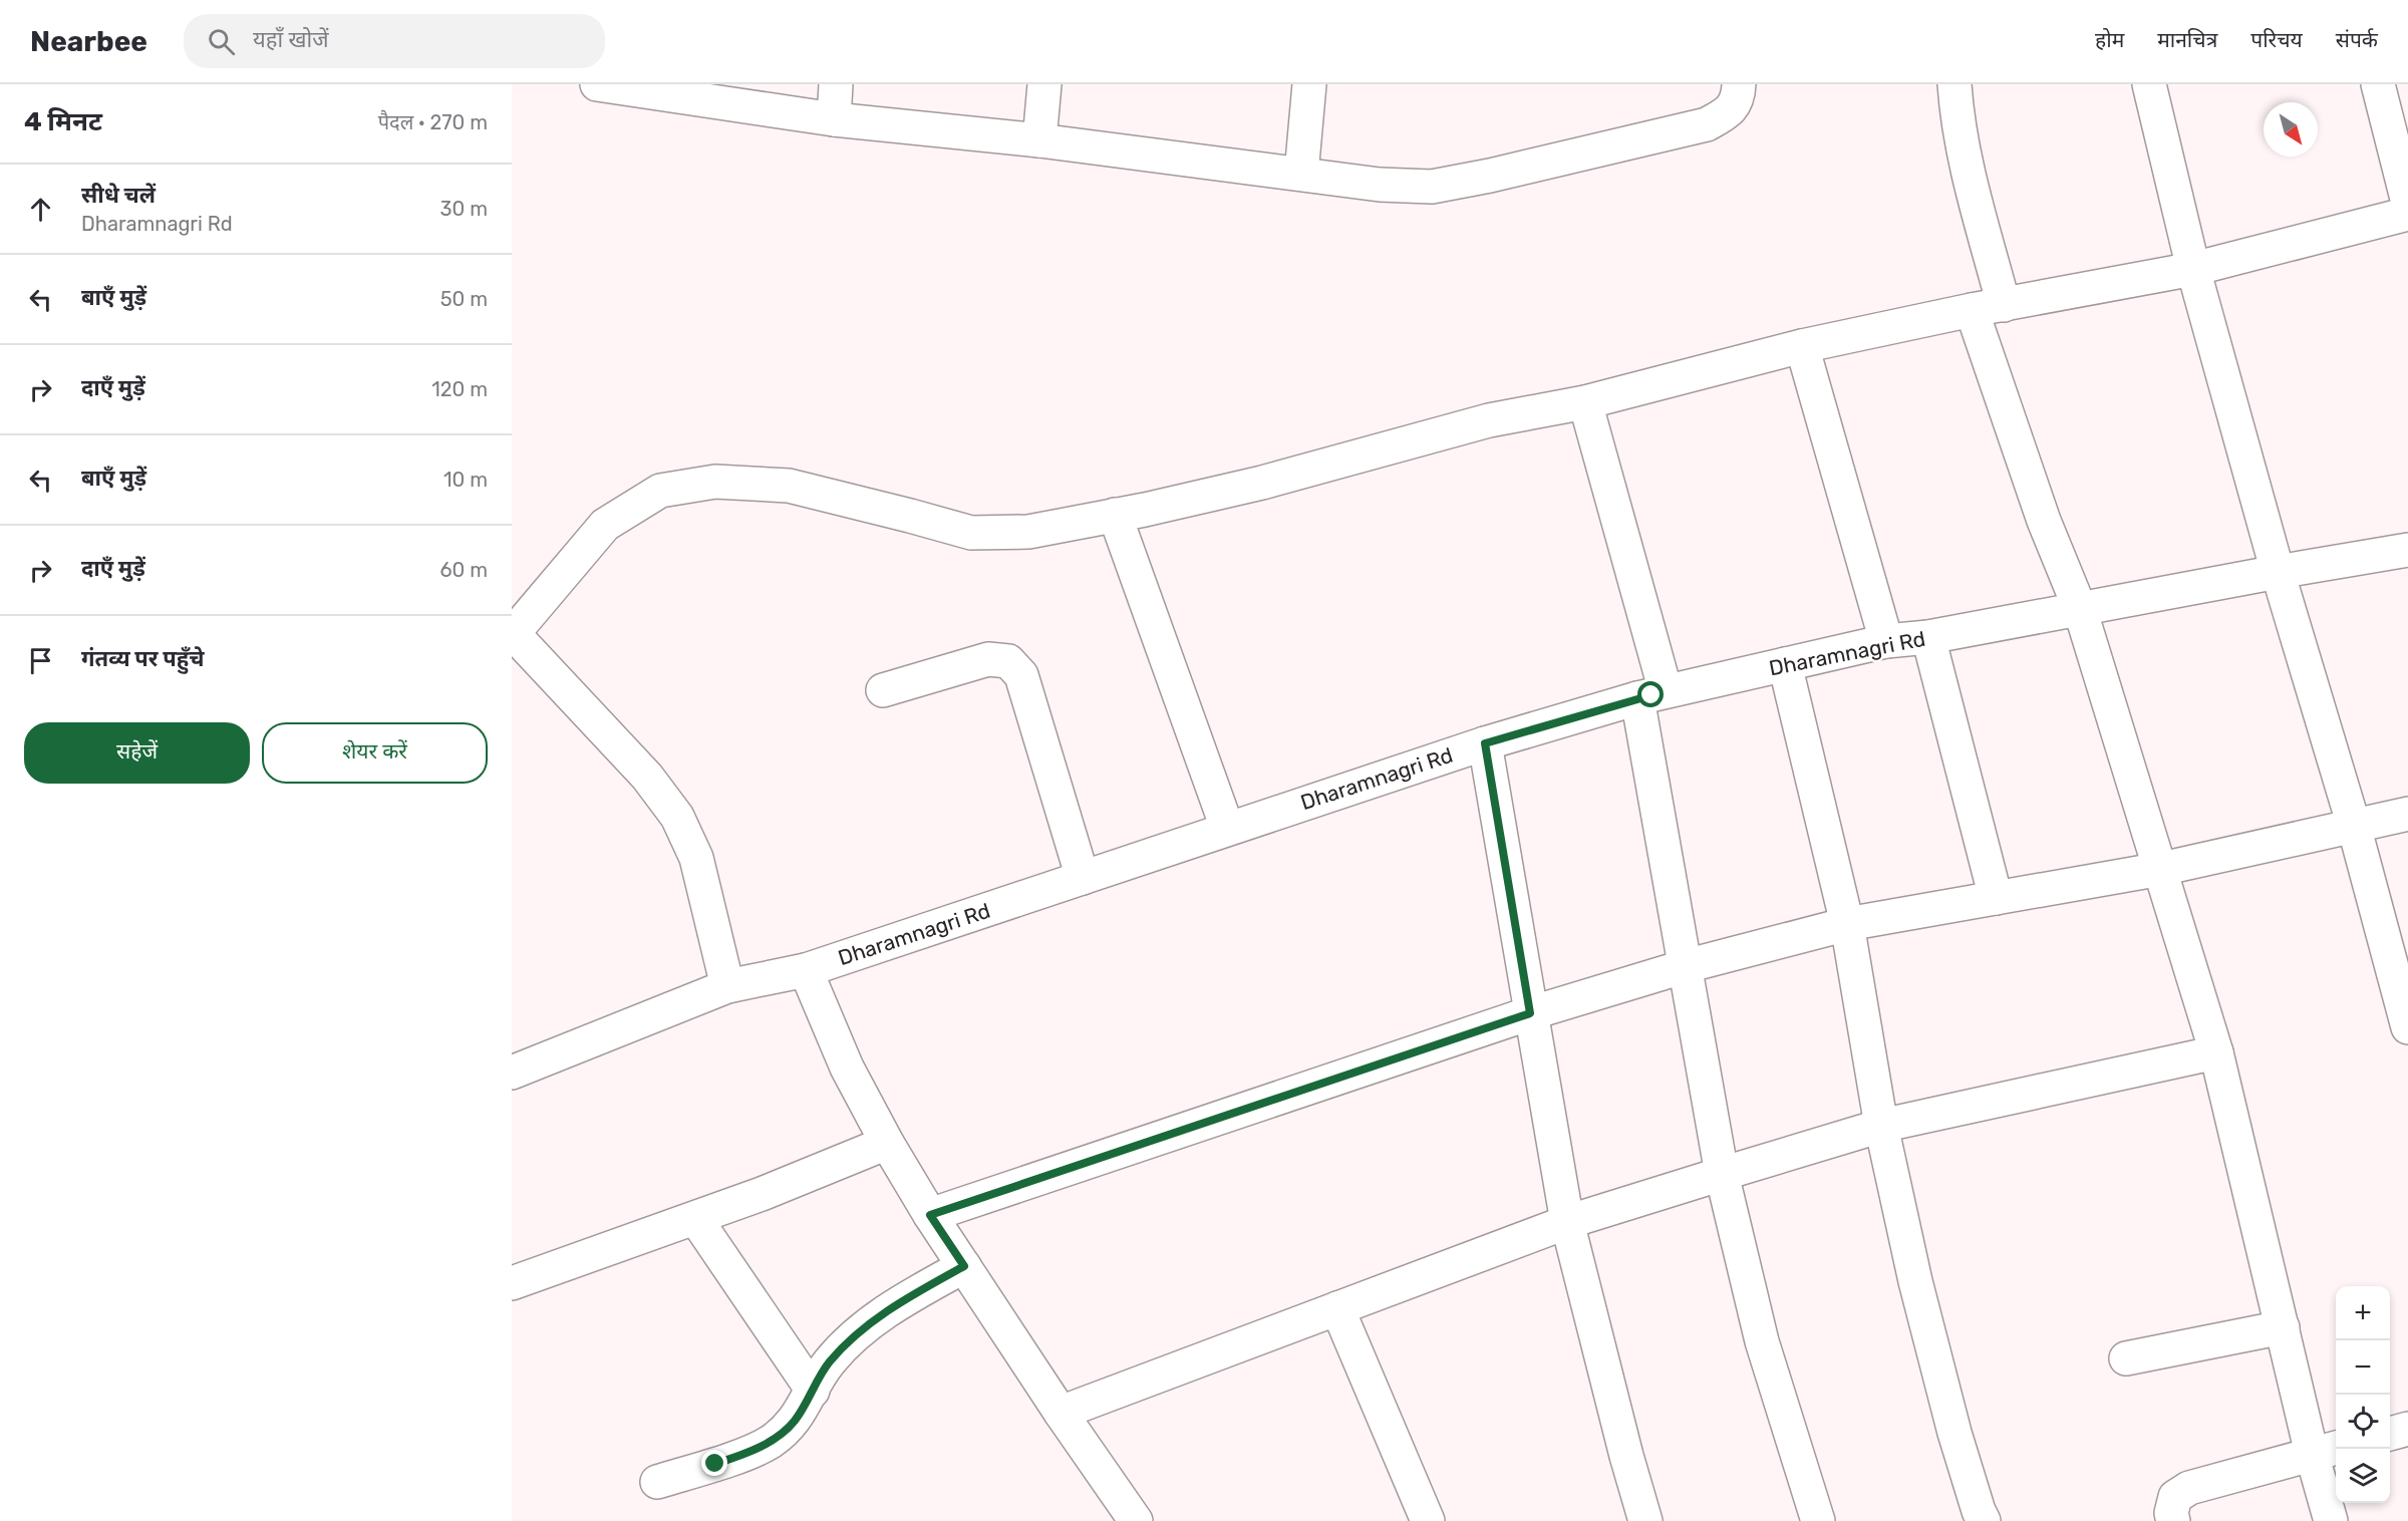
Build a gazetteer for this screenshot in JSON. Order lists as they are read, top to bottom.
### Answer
{
  "streets": {
    "street": ["Dharamnagri Rd"]
  },
  "north": "bottom right",
  "page": {
    "header": "Nearbee",
    "search": "यहाँ खोजें",
    "nav": [
      "होम",
      "मानचित्र",
      "परिचय",
      "संपर्क"
    ],
    "heading": ["4 मिनट", "पैदल · 270 m"],
    "list": [
      ["सीधे चलें", "Dharamnagri Rd", "30 m"],
      ["बाएँ मुड़ें", "50 m"],
      ["दाएँ मुड़ें", "120 m"],
      ["बाएँ मुड़ें", "10 m"],
      ["दाएँ मुड़ें", "60 m"],
      "गंतव्य पर पहुँचे"
    ],
    "buttons": ["सहेजें", "शेयर करें"],
    "map_buttons": ["+", "−"]
  }
}
